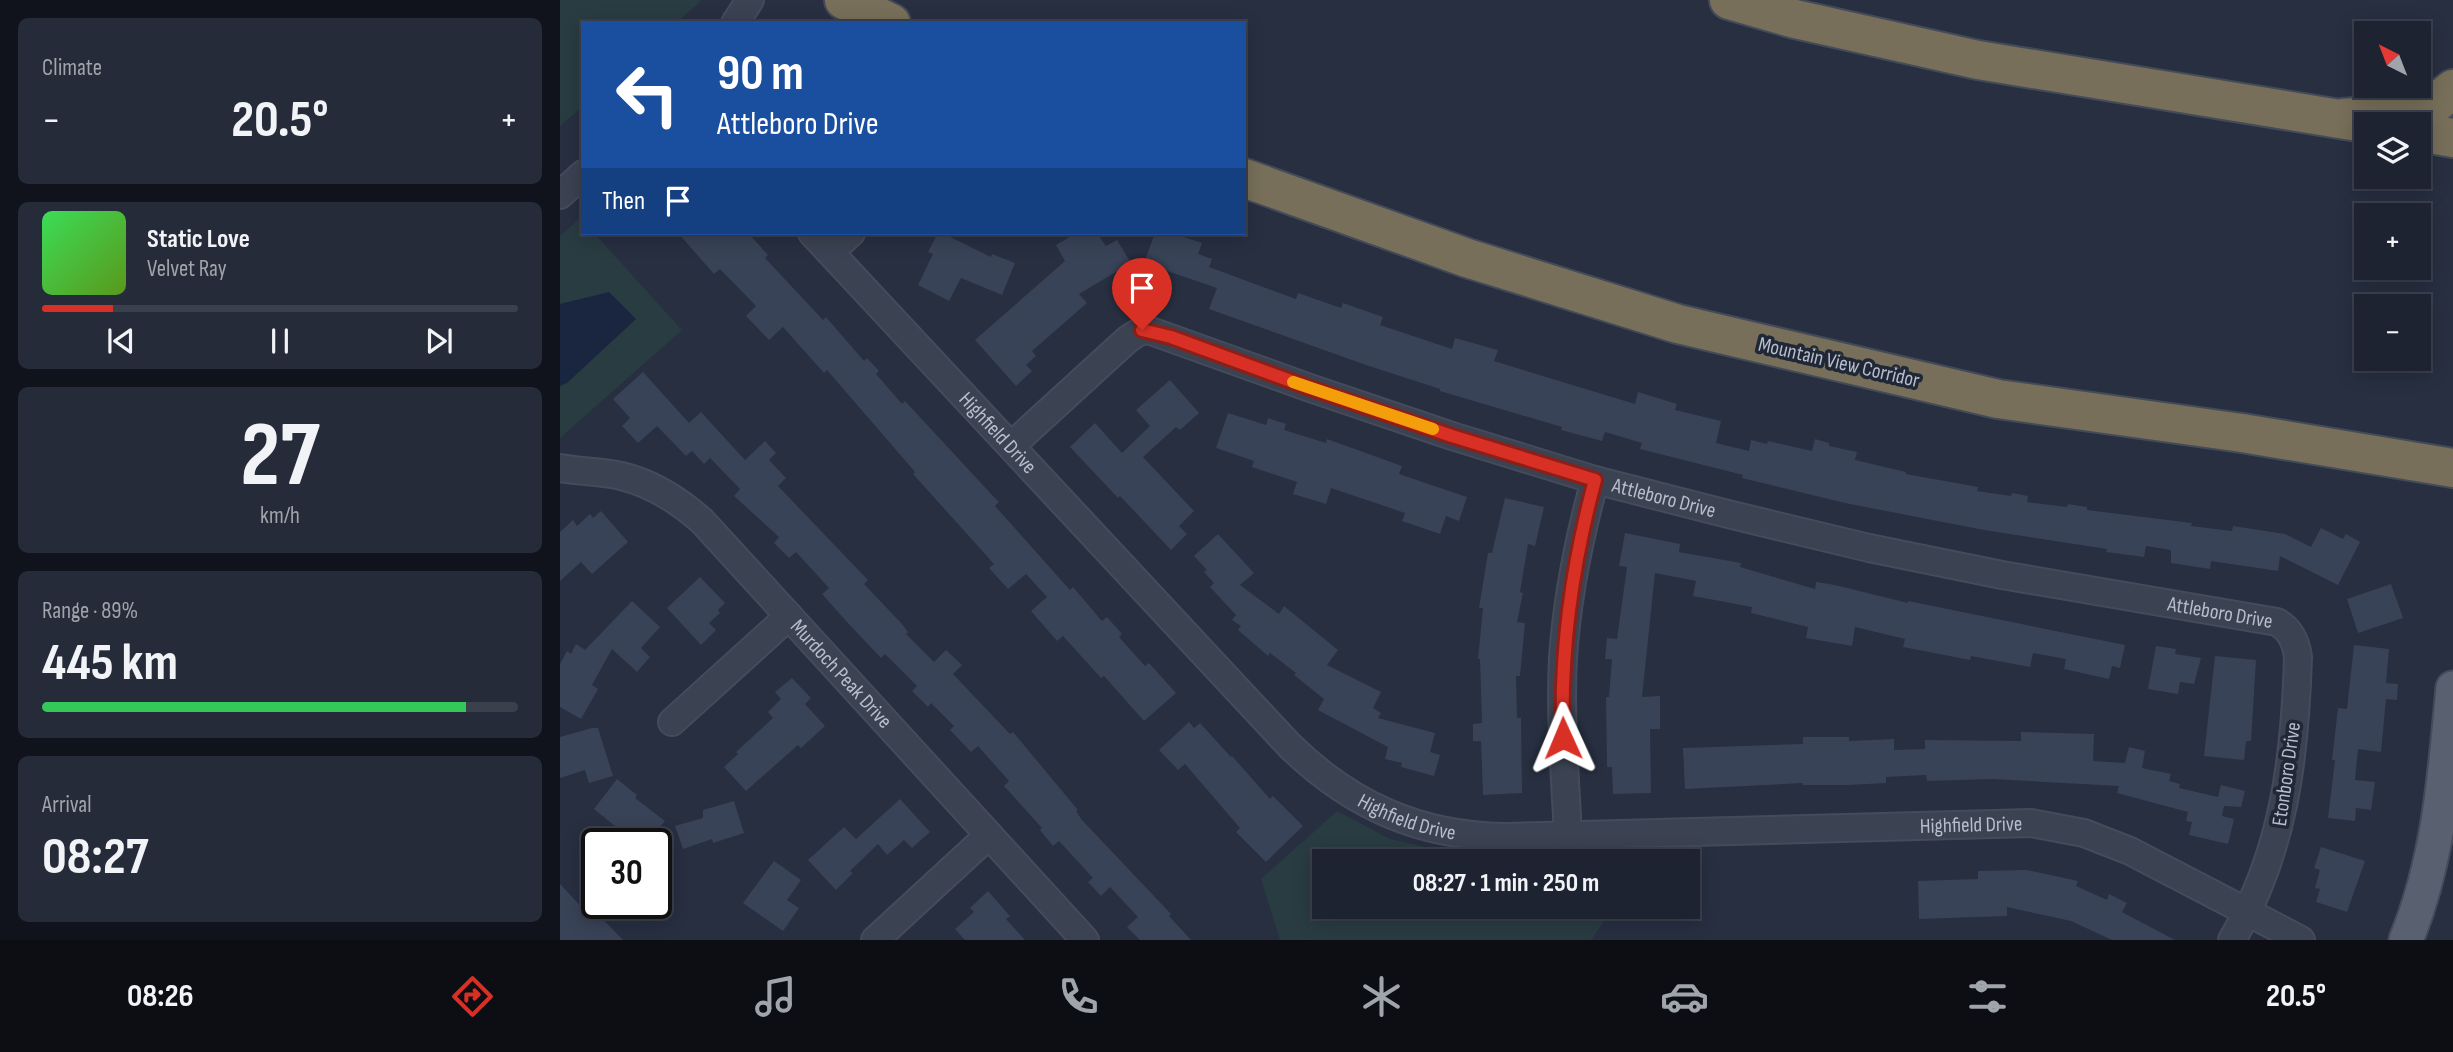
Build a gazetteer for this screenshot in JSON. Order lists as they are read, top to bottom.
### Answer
{
  "streets": {
    "highway": ["Mountain View Corridor"],
    "street": [
      "Highfield Drive",
      "Attleboro Drive",
      "Murdoch Peak Drive",
      "Etonboro Drive"
    ]
  },
  "crossings": [
    ["Highfield Drive", "Attleboro Drive"],
    ["Highfield Drive", "Etonboro Drive"],
    ["Attleboro Drive", "Etonboro Drive"]
  ],
  "north": "top left",
  "page": {
    "tile": [
      "Climate",
      ["27", "km/h"],
      ["Range · 89%", "445 km"],
      ["Arrival", "08:27"]
    ],
    "map_buttons": ["+", "−"],
    "turn": ["90 m", "Attleboro Drive"],
    "heat": ["−", "20.5°", "+"],
    "then": "Then",
    "song": ["Static Love", "Velvet Ray"],
    "limit": "30",
    "trip": "08:27 · 1 min · 250 m",
    "tabs": ["08:26", "20.5°"]
  }
}
